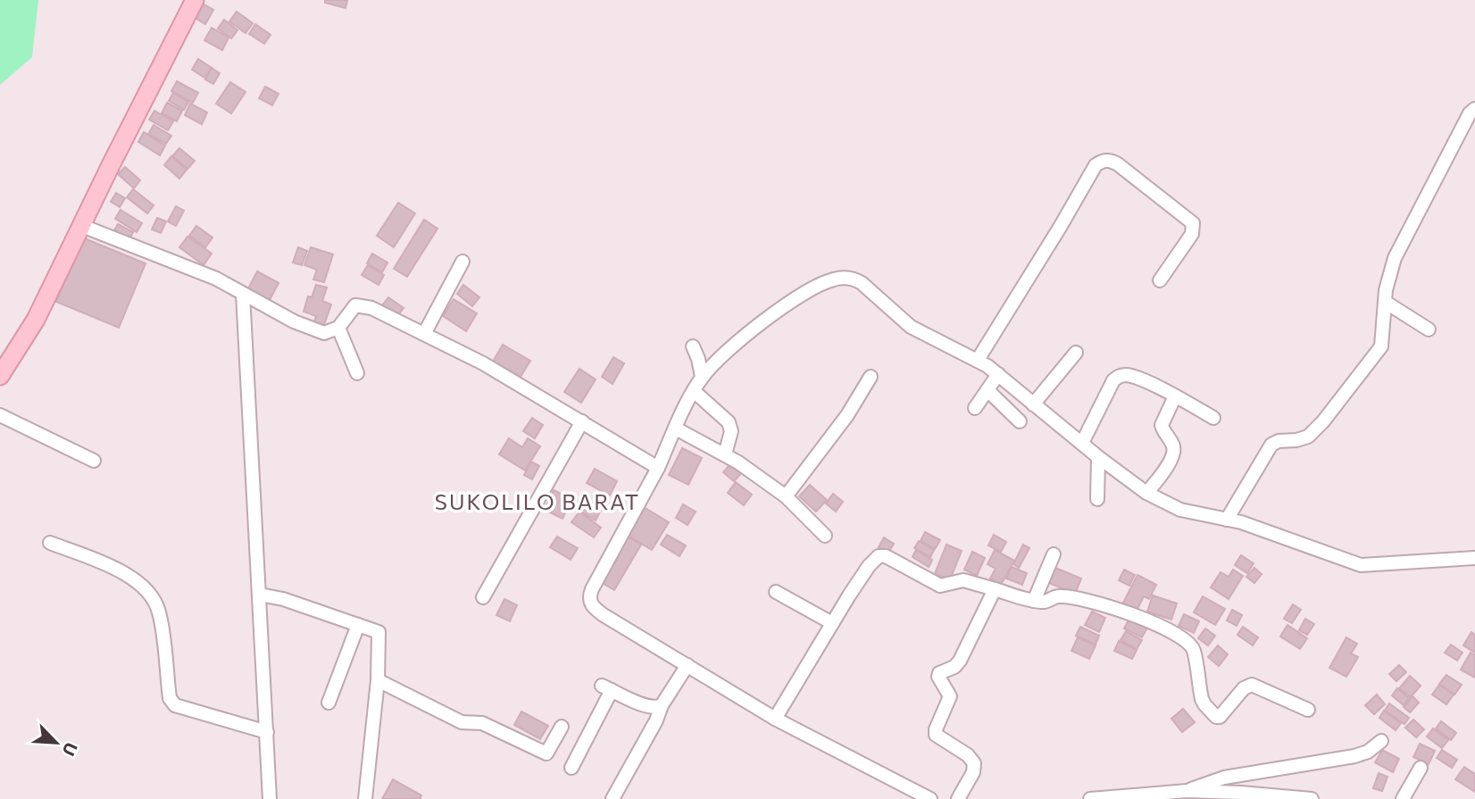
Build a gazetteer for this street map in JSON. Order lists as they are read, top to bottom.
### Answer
{
  "districts": ["SUKOLILO BARAT"],
  "north": "bottom right"
}
